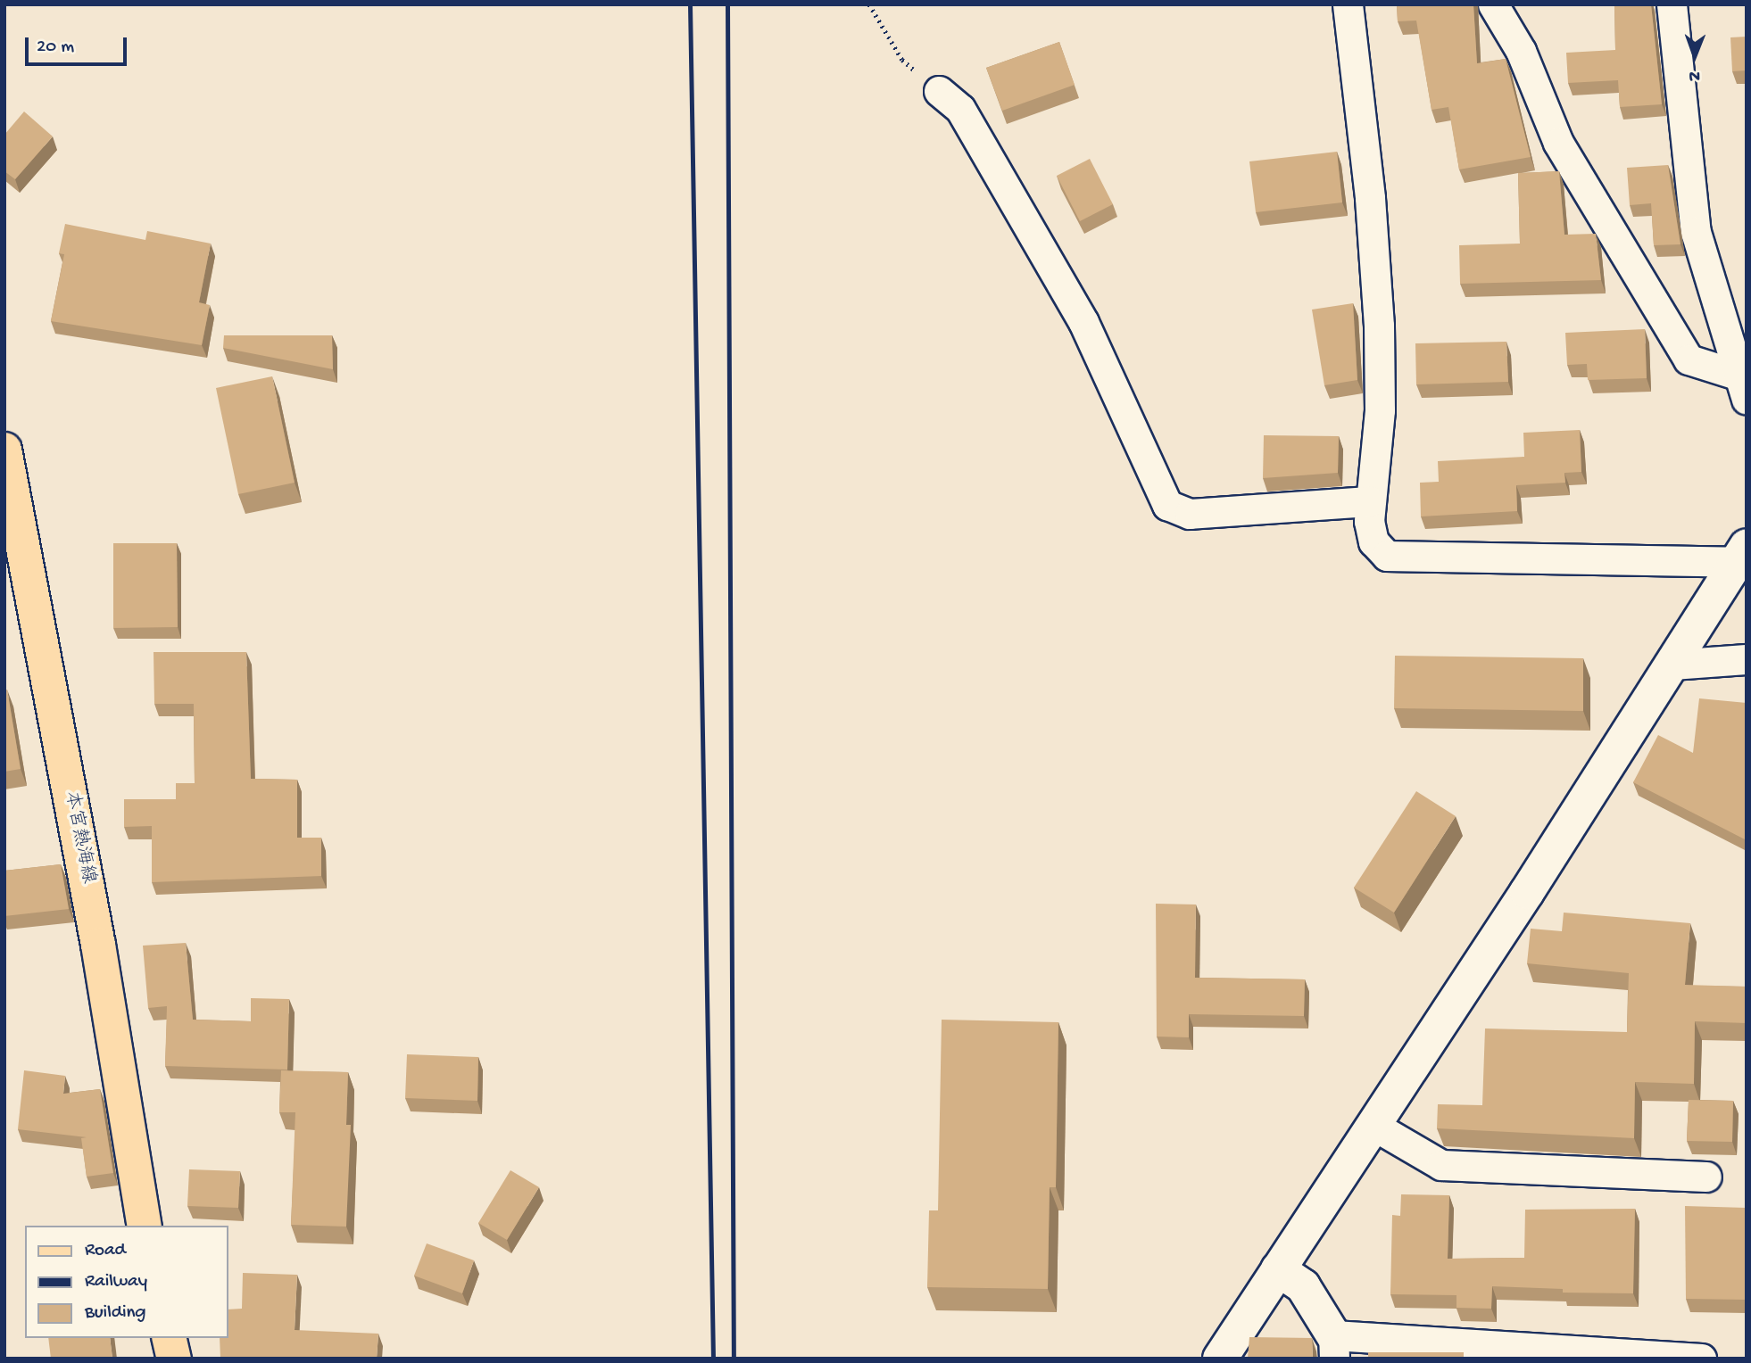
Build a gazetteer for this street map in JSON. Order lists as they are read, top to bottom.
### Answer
{
  "streets": {
    "main road": ["本宮熱海線"]
  },
  "legend": ["Road", "Railway", "Building"],
  "scale_bar": "20 m",
  "north": "bottom"
}
